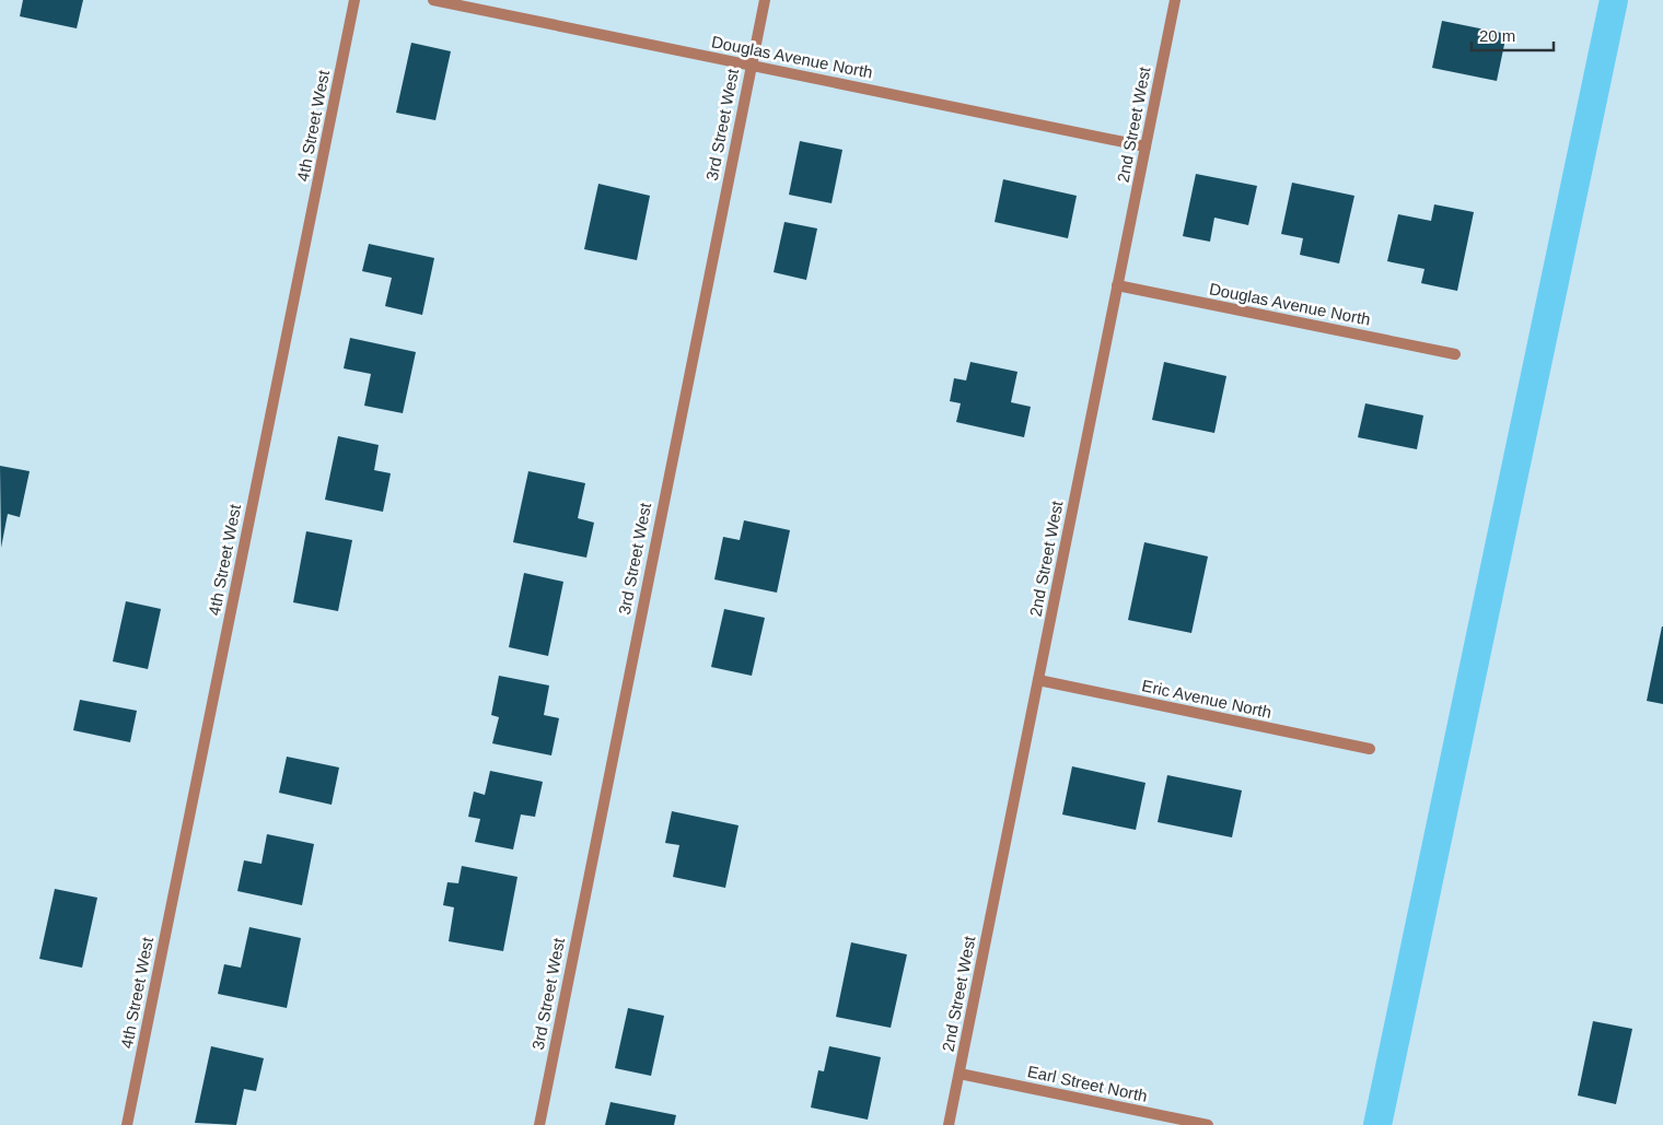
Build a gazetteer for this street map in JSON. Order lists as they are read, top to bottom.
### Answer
{
  "streets": {
    "street": [
      "Douglas Avenue North",
      "3rd Street West",
      "2nd Street West",
      "4th Street West",
      "Eric Avenue North",
      "Earl Street North"
    ]
  },
  "crossings": [
    ["Douglas Avenue North", "3rd Street West"],
    ["Douglas Avenue North", "2nd Street West"],
    ["2nd Street West", "Eric Avenue North"],
    ["2nd Street West", "Earl Street North"]
  ],
  "scale_bar": "20 m"
}
